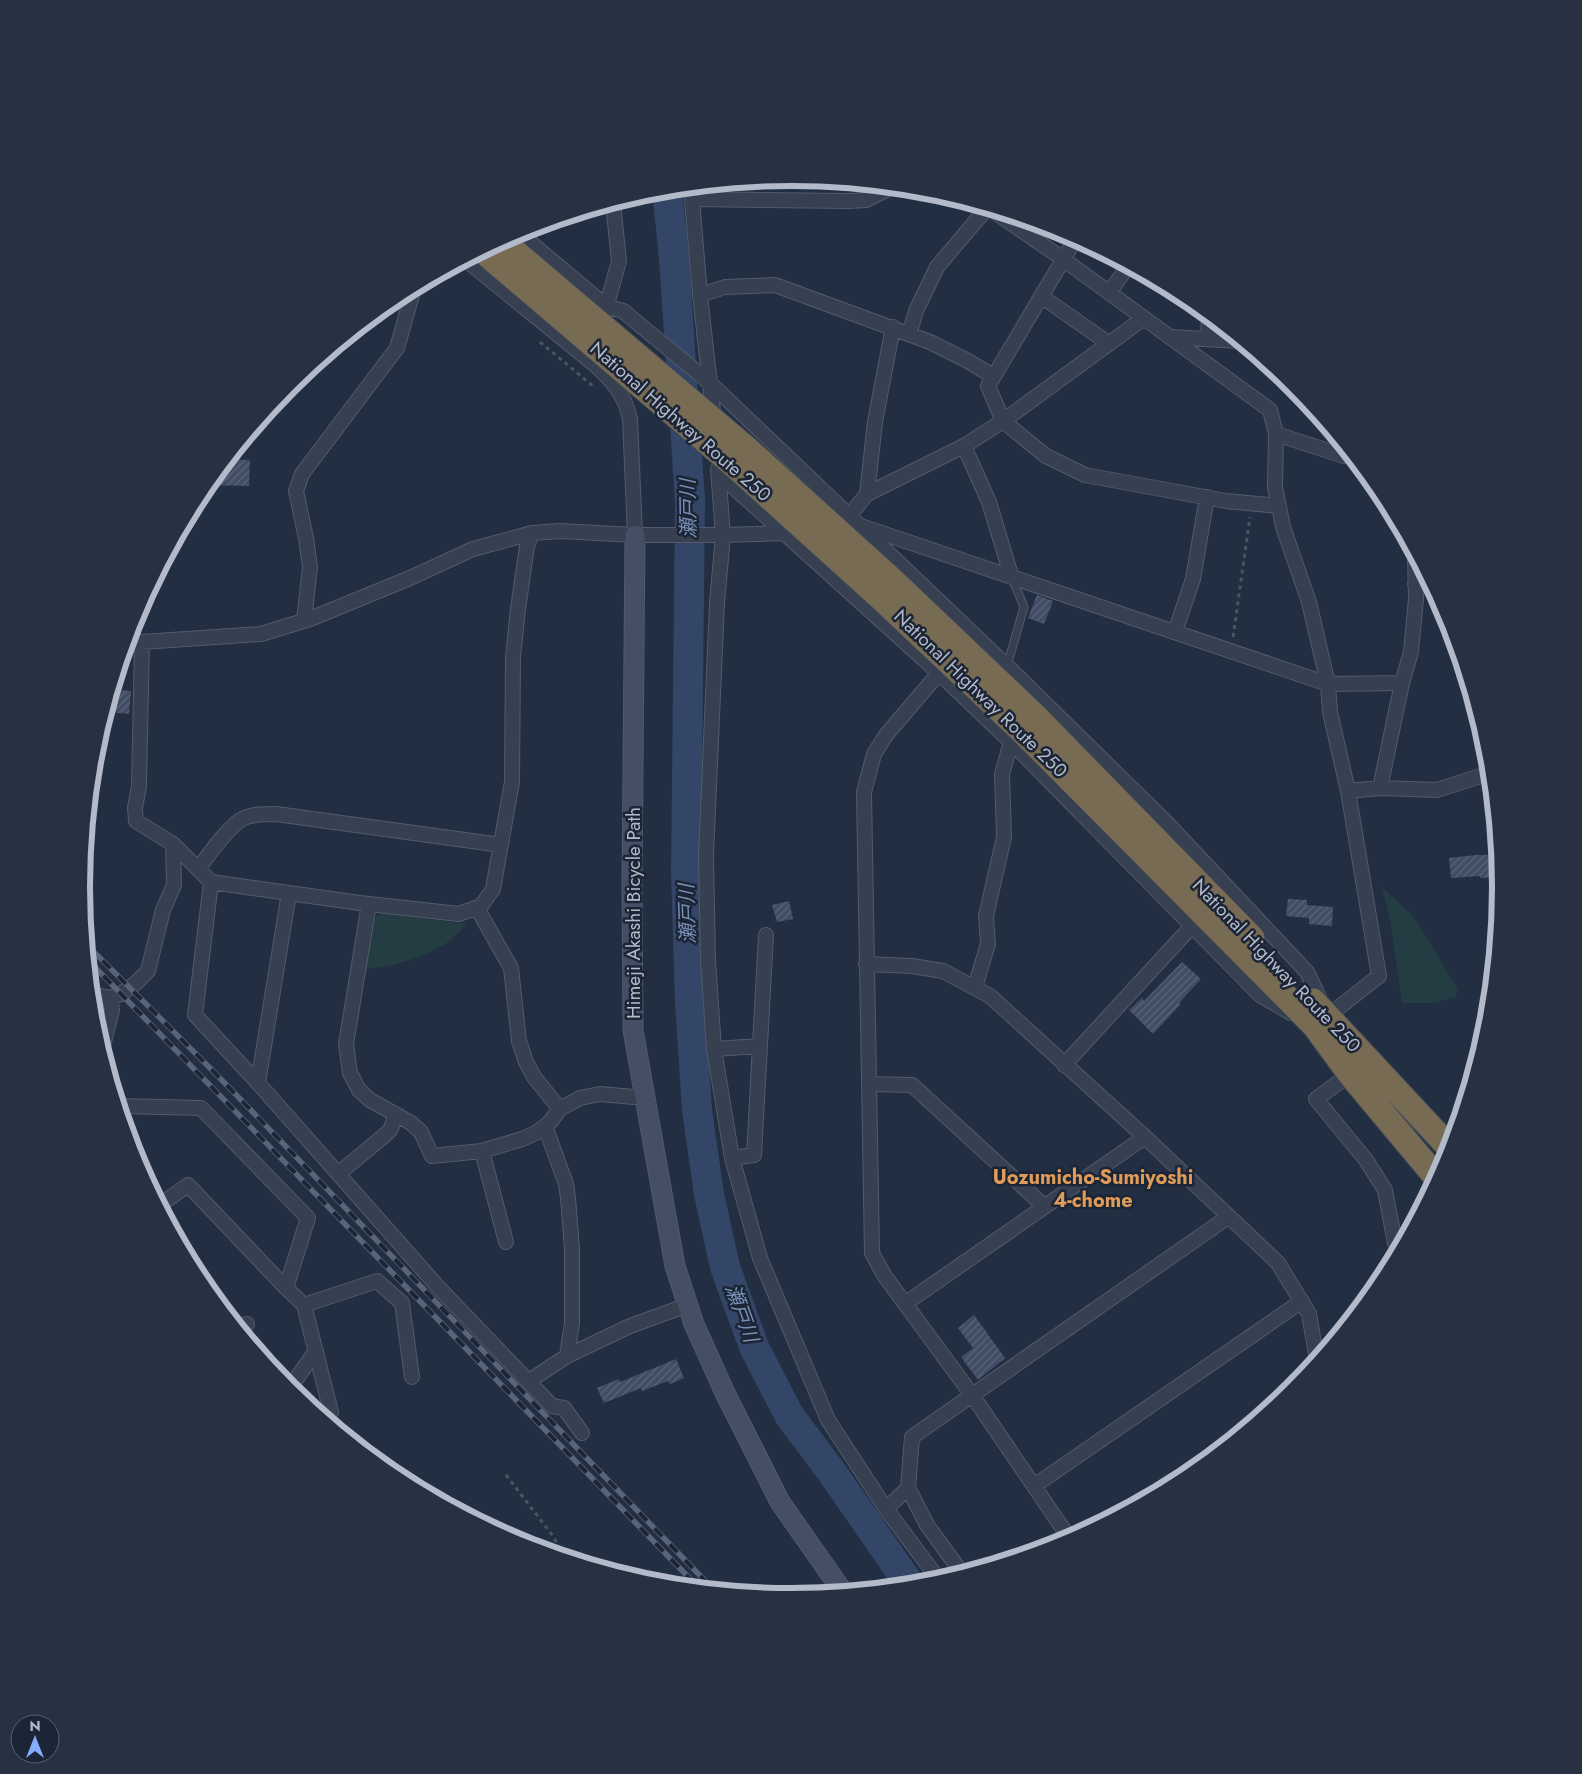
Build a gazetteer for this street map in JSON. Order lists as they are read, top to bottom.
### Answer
{
  "streets": {
    "highway": ["National Highway Route 250"],
    "main road": ["Himeji Akashi Bicycle Path"]
  },
  "districts": ["Uozumicho-Sumiyoshi 4-chome"],
  "water": ["瀬戸川"],
  "north": "top"
}
